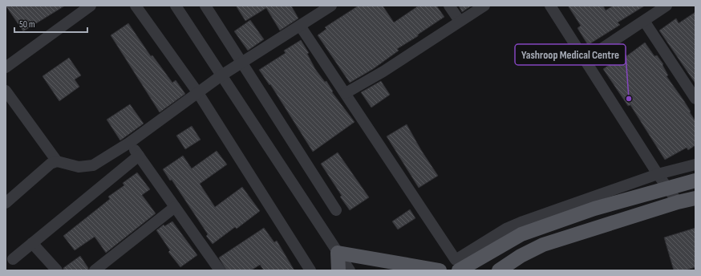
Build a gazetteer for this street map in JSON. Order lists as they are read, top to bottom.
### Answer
{
  "places": ["Yashroop Medical Centre"],
  "scale_bar": "50 m"
}
